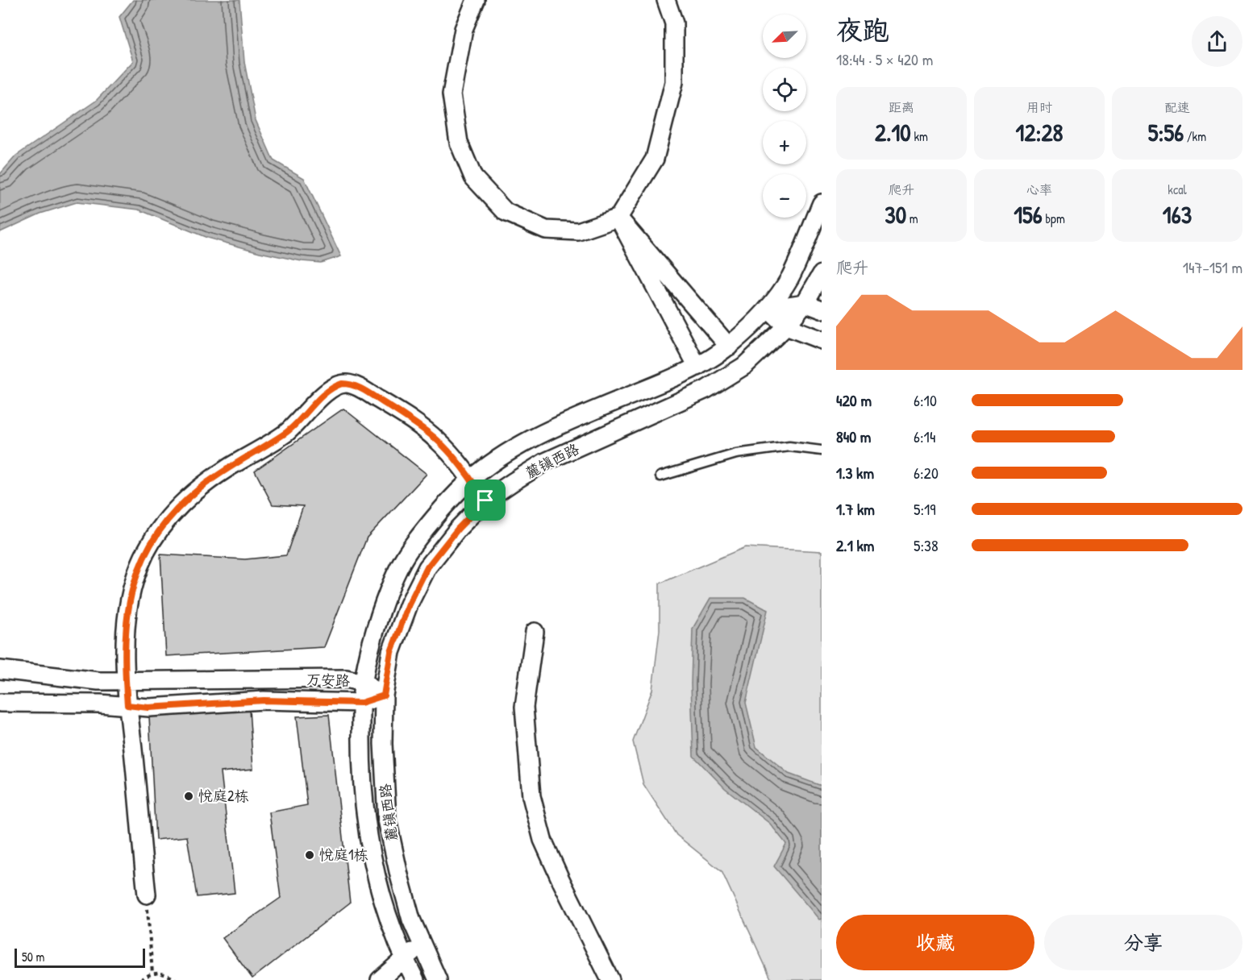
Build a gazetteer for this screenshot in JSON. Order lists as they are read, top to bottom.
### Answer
{
  "streets": {
    "street": ["麓镇西路", "万安路"]
  },
  "crossings": [
    ["麓镇西路", "万安路"]
  ],
  "places": ["悦庭2栋", "悦庭1栋"],
  "scale_bar": "50 m",
  "north": "bottom left",
  "page": {
    "heading": ["夜跑", "18:44 · 5 × 420 m"],
    "map_buttons": ["+", "−"],
    "stats": [
      ["距离", "2.10 km"],
      ["用时", "12:28"],
      ["配速", "5:56 /km"],
      ["爬升", "30 m"],
      ["心率", "156 bpm"],
      ["kcal", "163"]
    ],
    "chart": ["爬升", "147–151 m"],
    "list": [
      {
        "name": "420 m",
        "note": "6:10"
      },
      {
        "name": "840 m",
        "note": "6:14"
      },
      {
        "name": "1.3 km",
        "note": "6:20"
      },
      {
        "name": "1.7 km",
        "note": "5:19"
      },
      {
        "name": "2.1 km",
        "note": "5:38"
      }
    ],
    "buttons": ["收藏", "分享"],
    "scale": "50 m"
  }
}
